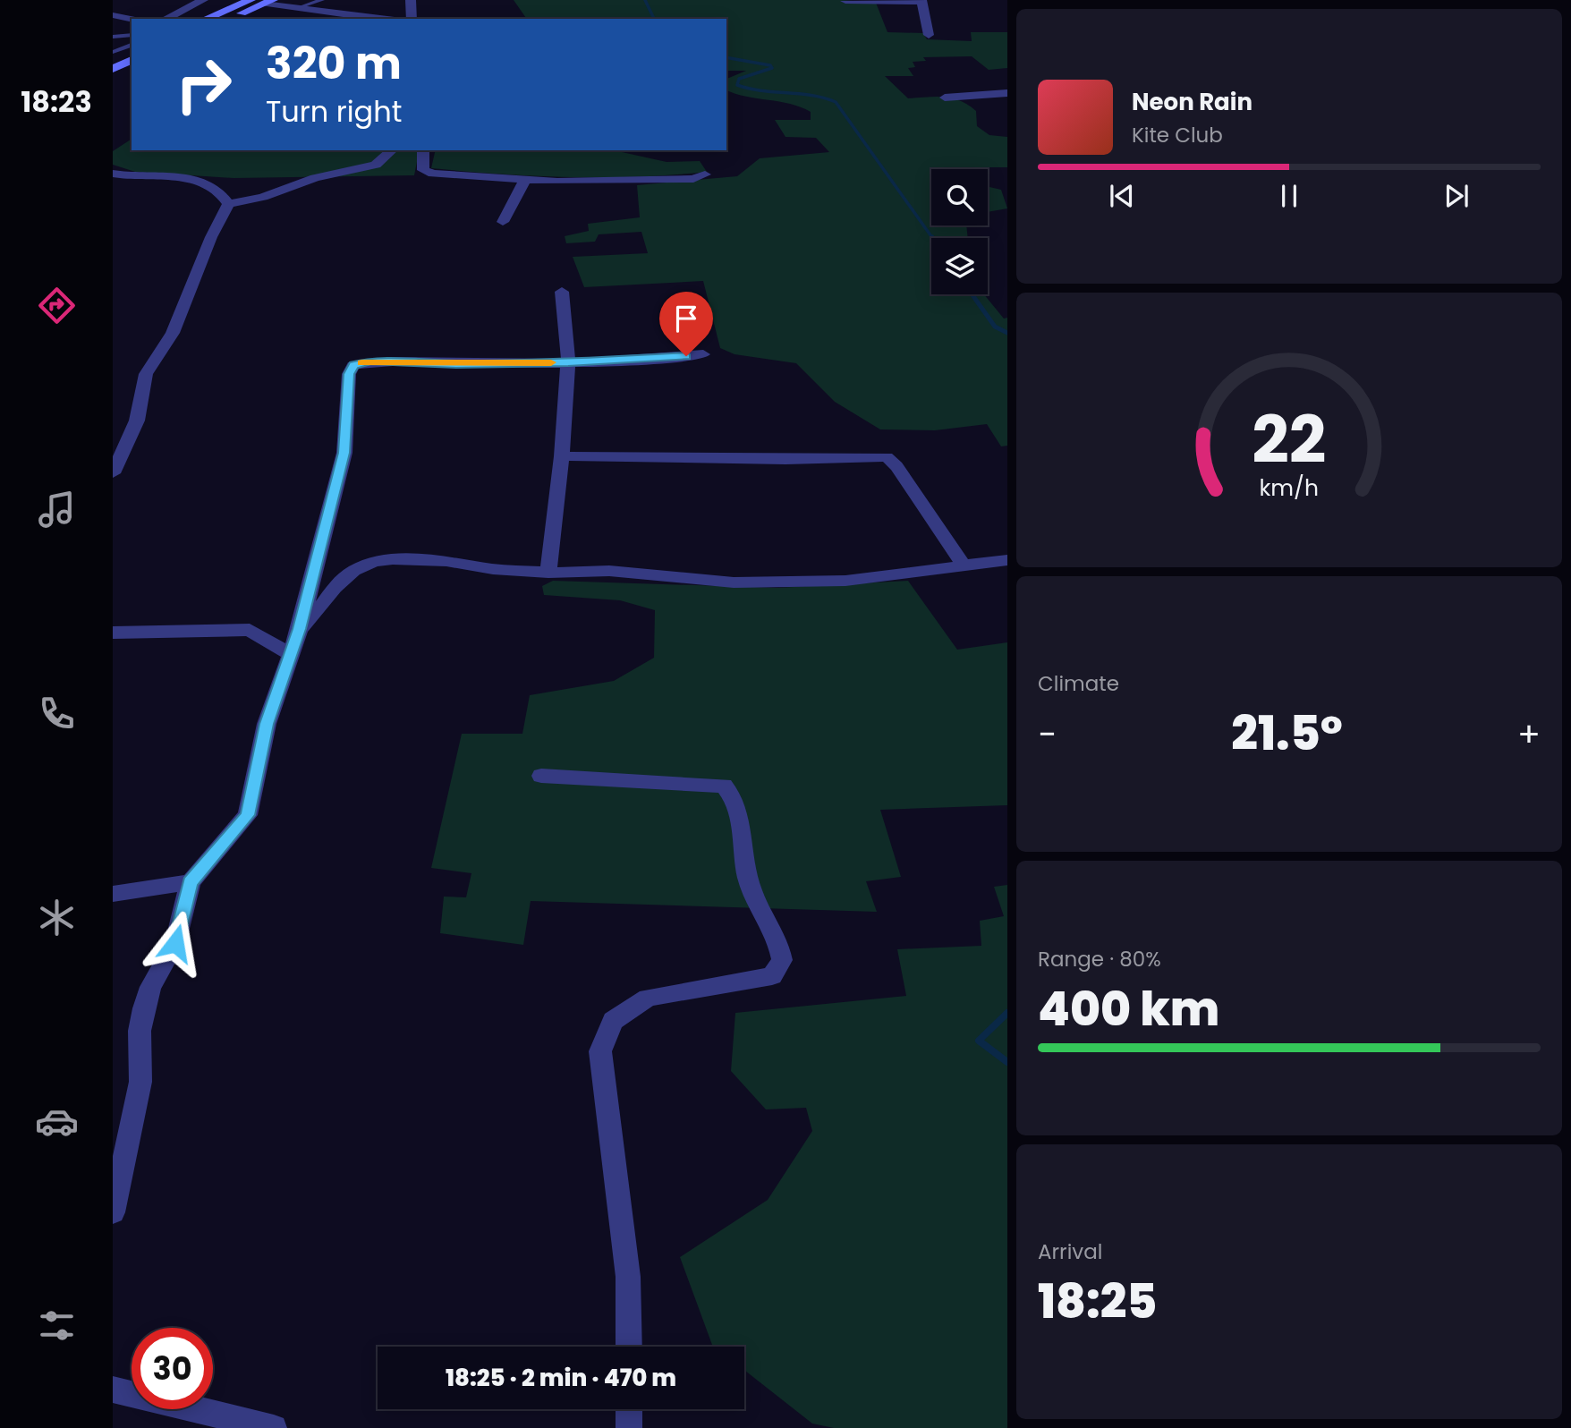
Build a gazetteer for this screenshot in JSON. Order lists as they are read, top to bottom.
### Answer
{
  "page": {
    "tabs": "18:23",
    "turn": ["320 m", "Turn right"],
    "song": ["Neon Rain", "Kite Club"],
    "tile": [
      "Climate",
      ["Range · 80%", "400 km"],
      ["Arrival", "18:25"]
    ],
    "heat": ["−", "21.5°", "+"],
    "limit": "30",
    "trip": "18:25 · 2 min · 470 m",
    "gauge": ["22", "km/h"]
  }
}
